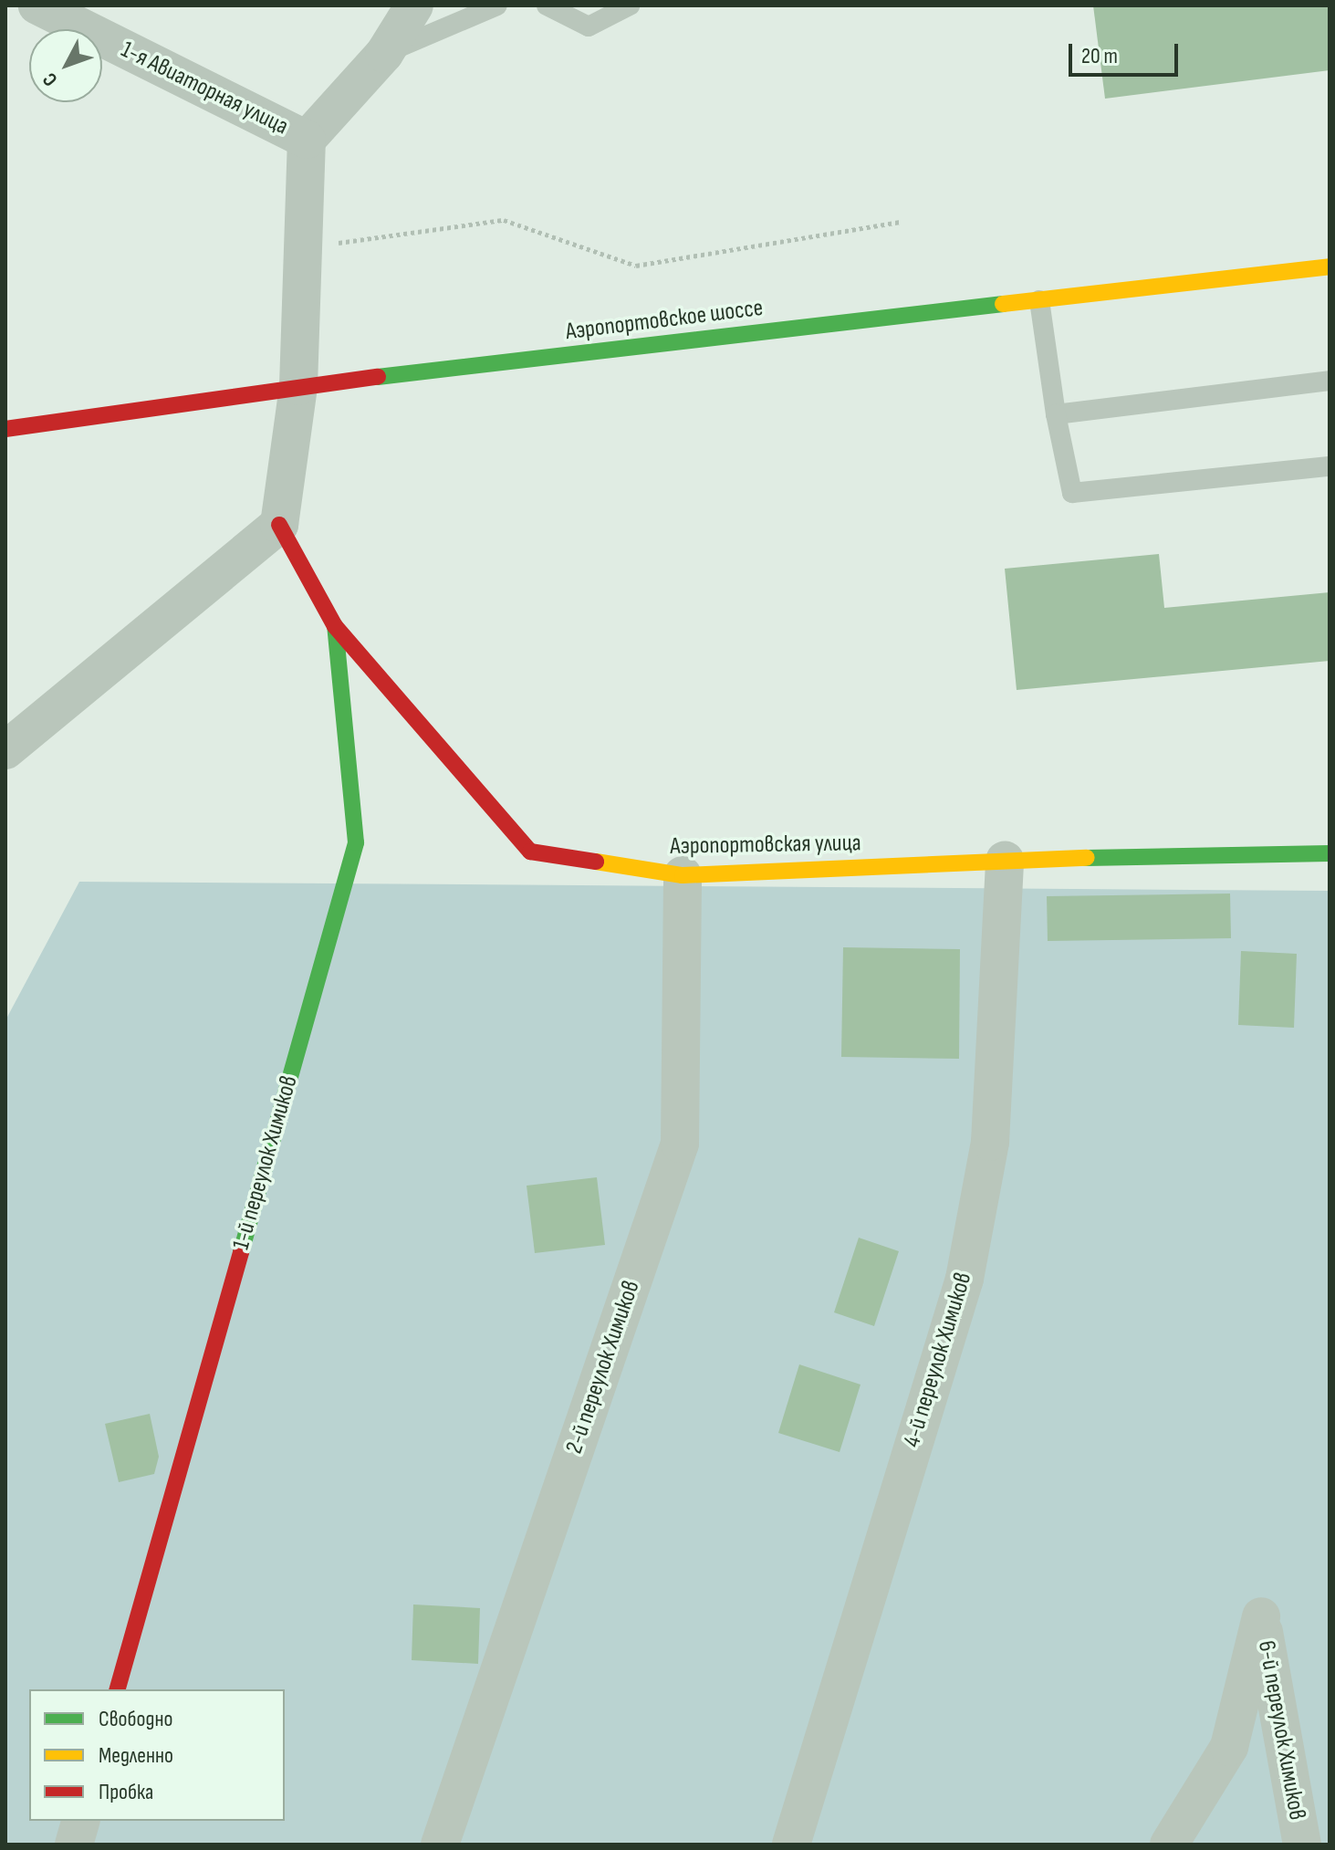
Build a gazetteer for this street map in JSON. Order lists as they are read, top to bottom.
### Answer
{
  "streets": {
    "street": [
      "1-я Авиаторная улица",
      "Аэропортовское шоссе",
      "Аэропортовская улица",
      "1-й переулок Химиков",
      "4-й переулок Химиков",
      "2-й переулок Химиков",
      "6-й переулок Химиков"
    ]
  },
  "crossings": [
    ["1-я Авиаторная улица", "Аэропортовское шоссе"],
    ["1-я Авиаторная улица", "Аэропортовская улица"],
    ["Аэропортовская улица", "1-й переулок Химиков"],
    ["Аэропортовская улица", "4-й переулок Химиков"],
    ["Аэропортовская улица", "2-й переулок Химиков"]
  ],
  "legend": ["Свободно", "Медленно", "Пробка"],
  "scale_bar": "20 m",
  "north": "bottom left"
}
